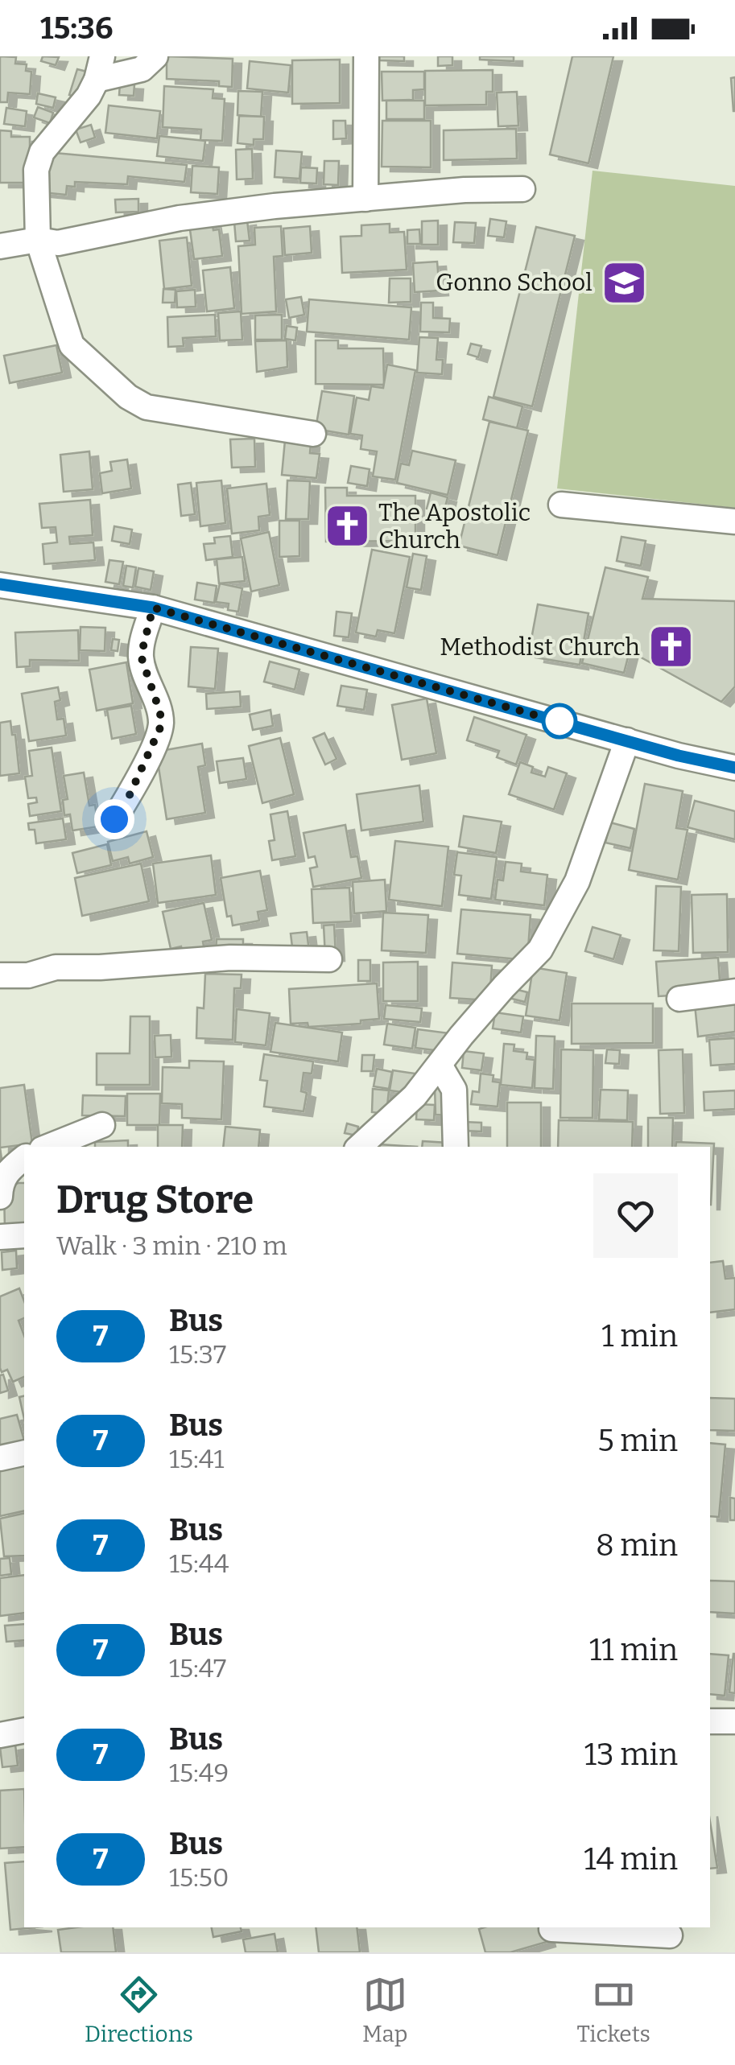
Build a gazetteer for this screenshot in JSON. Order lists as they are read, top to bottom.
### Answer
{
  "places": {
    "school or university": ["Gonno School"],
    "church": ["The Apostolic Church", "Methodist Church"]
  },
  "lines": ["bus line 7"],
  "page": {
    "status": "15:36",
    "heading": ["Drug Store", "Walk · 3 min · 210 m"],
    "list": [
      {
        "mark": "7",
        "name": "Bus",
        "note": "15:37",
        "value": "1 min"
      },
      {
        "mark": "7",
        "name": "Bus",
        "note": "15:41",
        "value": "5 min"
      },
      {
        "mark": "7",
        "name": "Bus",
        "note": "15:44",
        "value": "8 min"
      },
      {
        "mark": "7",
        "name": "Bus",
        "note": "15:47",
        "value": "11 min"
      },
      {
        "mark": "7",
        "name": "Bus",
        "note": "15:49",
        "value": "13 min"
      },
      {
        "mark": "7",
        "name": "Bus",
        "note": "15:50",
        "value": "14 min"
      }
    ],
    "tabs": ["Directions", "Map", "Tickets"]
  }
}
